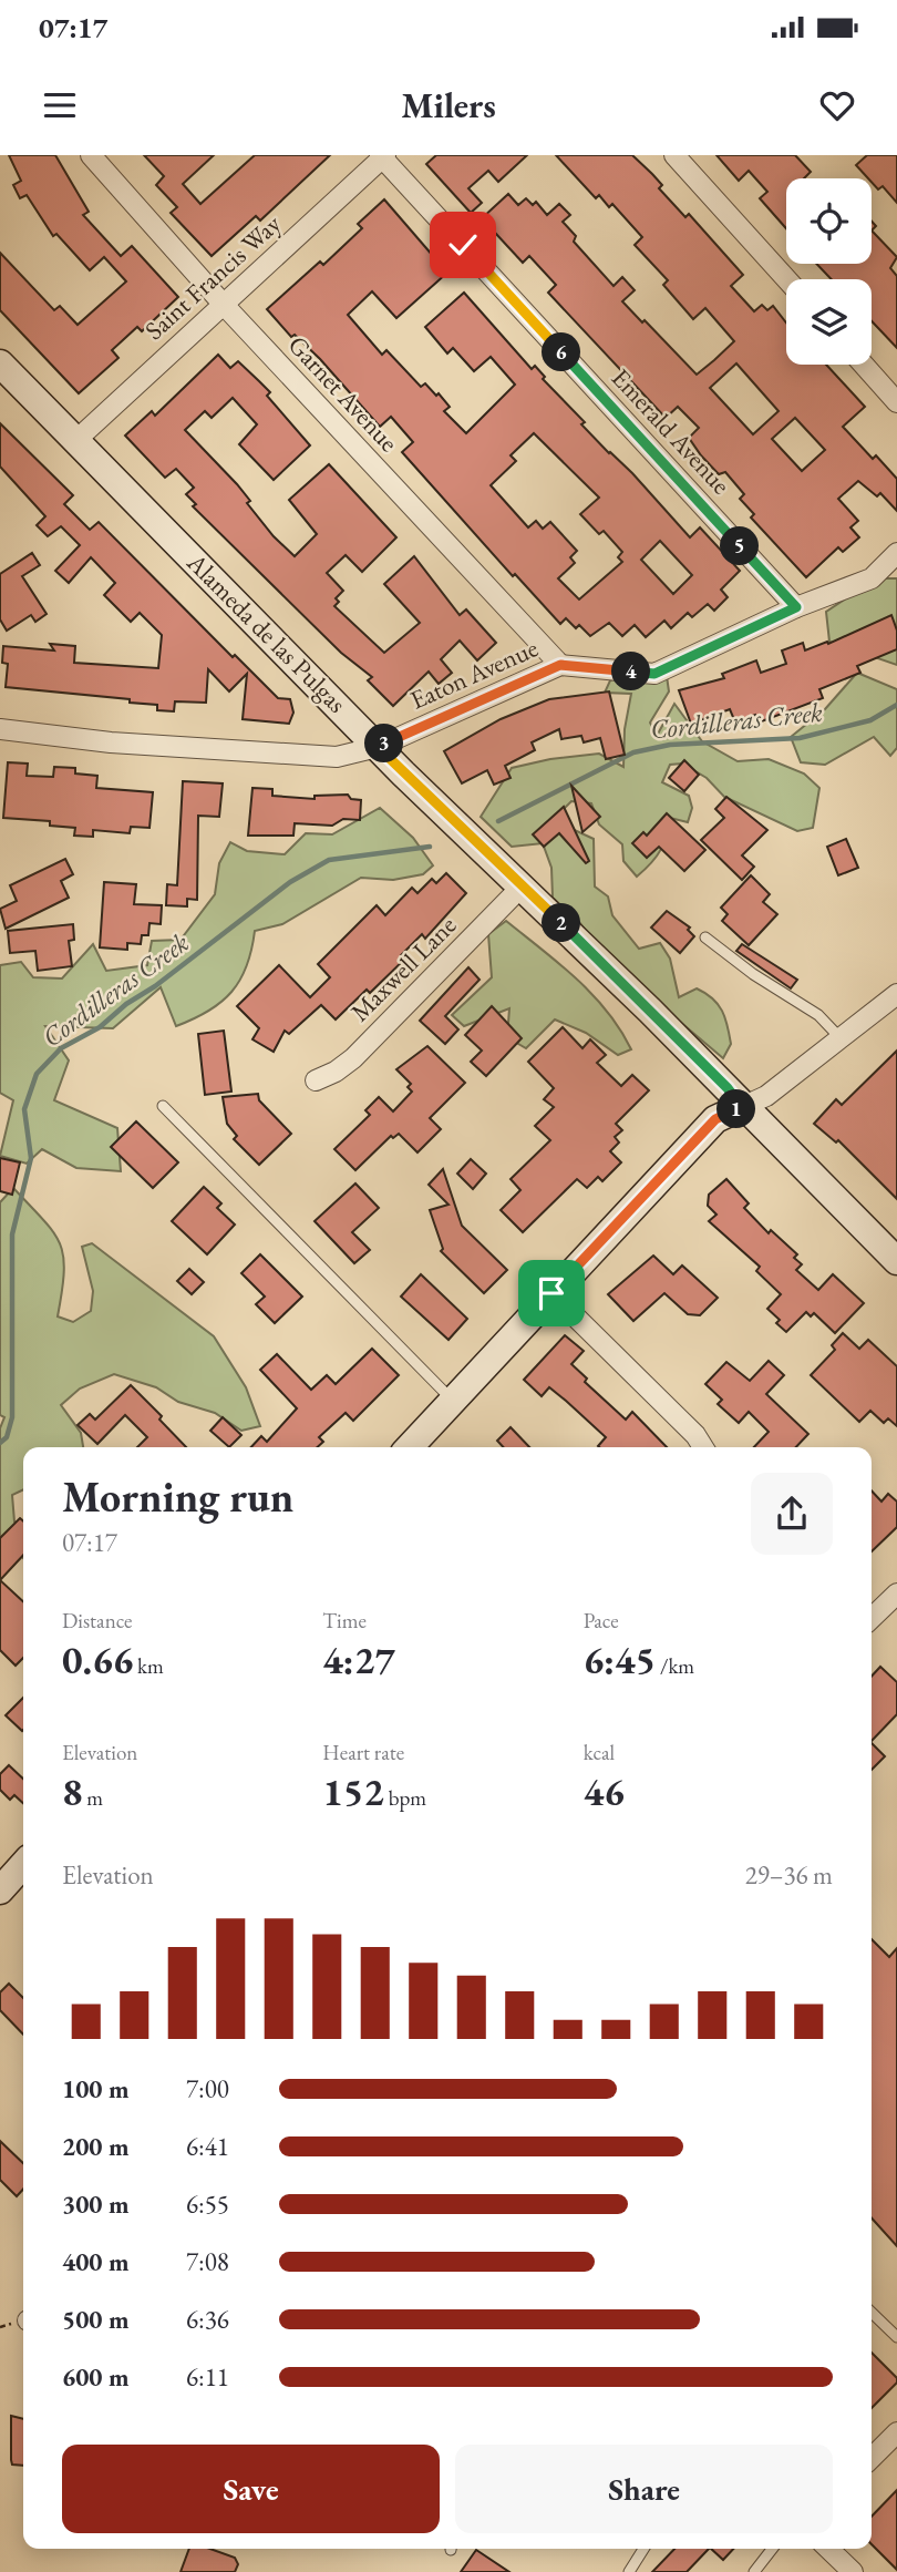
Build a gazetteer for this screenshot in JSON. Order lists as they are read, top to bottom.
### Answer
{
  "streets": {
    "main road": ["Alameda de las Pulgas"],
    "street": [
      "Saint Francis Way",
      "Garnet Avenue",
      "Emerald Avenue",
      "Eaton Avenue",
      "Maxwell Lane"
    ]
  },
  "crossings": [
    ["Saint Francis Way", "Garnet Avenue"],
    ["Saint Francis Way", "Emerald Avenue"],
    ["Saint Francis Way", "Alameda de las Pulgas"],
    ["Garnet Avenue", "Eaton Avenue"],
    ["Emerald Avenue", "Eaton Avenue"],
    ["Alameda de las Pulgas", "Eaton Avenue"],
    ["Alameda de las Pulgas", "Maxwell Lane"]
  ],
  "water": ["Cordilleras Creek"],
  "page": {
    "status": "07:17",
    "header": "Milers",
    "pins": [
      "6",
      "5",
      "4",
      "3",
      "2",
      "1"
    ],
    "heading": ["Morning run", "07:17"],
    "stats": [
      ["Distance", "0.66 km"],
      ["Time", "4:27"],
      ["Pace", "6:45 /km"],
      ["Elevation", "8 m"],
      ["Heart rate", "152 bpm"],
      ["kcal", "46"]
    ],
    "chart": ["Elevation", "29–36 m"],
    "list": [
      {
        "name": "100 m",
        "note": "7:00"
      },
      {
        "name": "200 m",
        "note": "6:41"
      },
      {
        "name": "300 m",
        "note": "6:55"
      },
      {
        "name": "400 m",
        "note": "7:08"
      },
      {
        "name": "500 m",
        "note": "6:36"
      },
      {
        "name": "600 m",
        "note": "6:11"
      }
    ],
    "buttons": ["Save", "Share"]
  }
}
